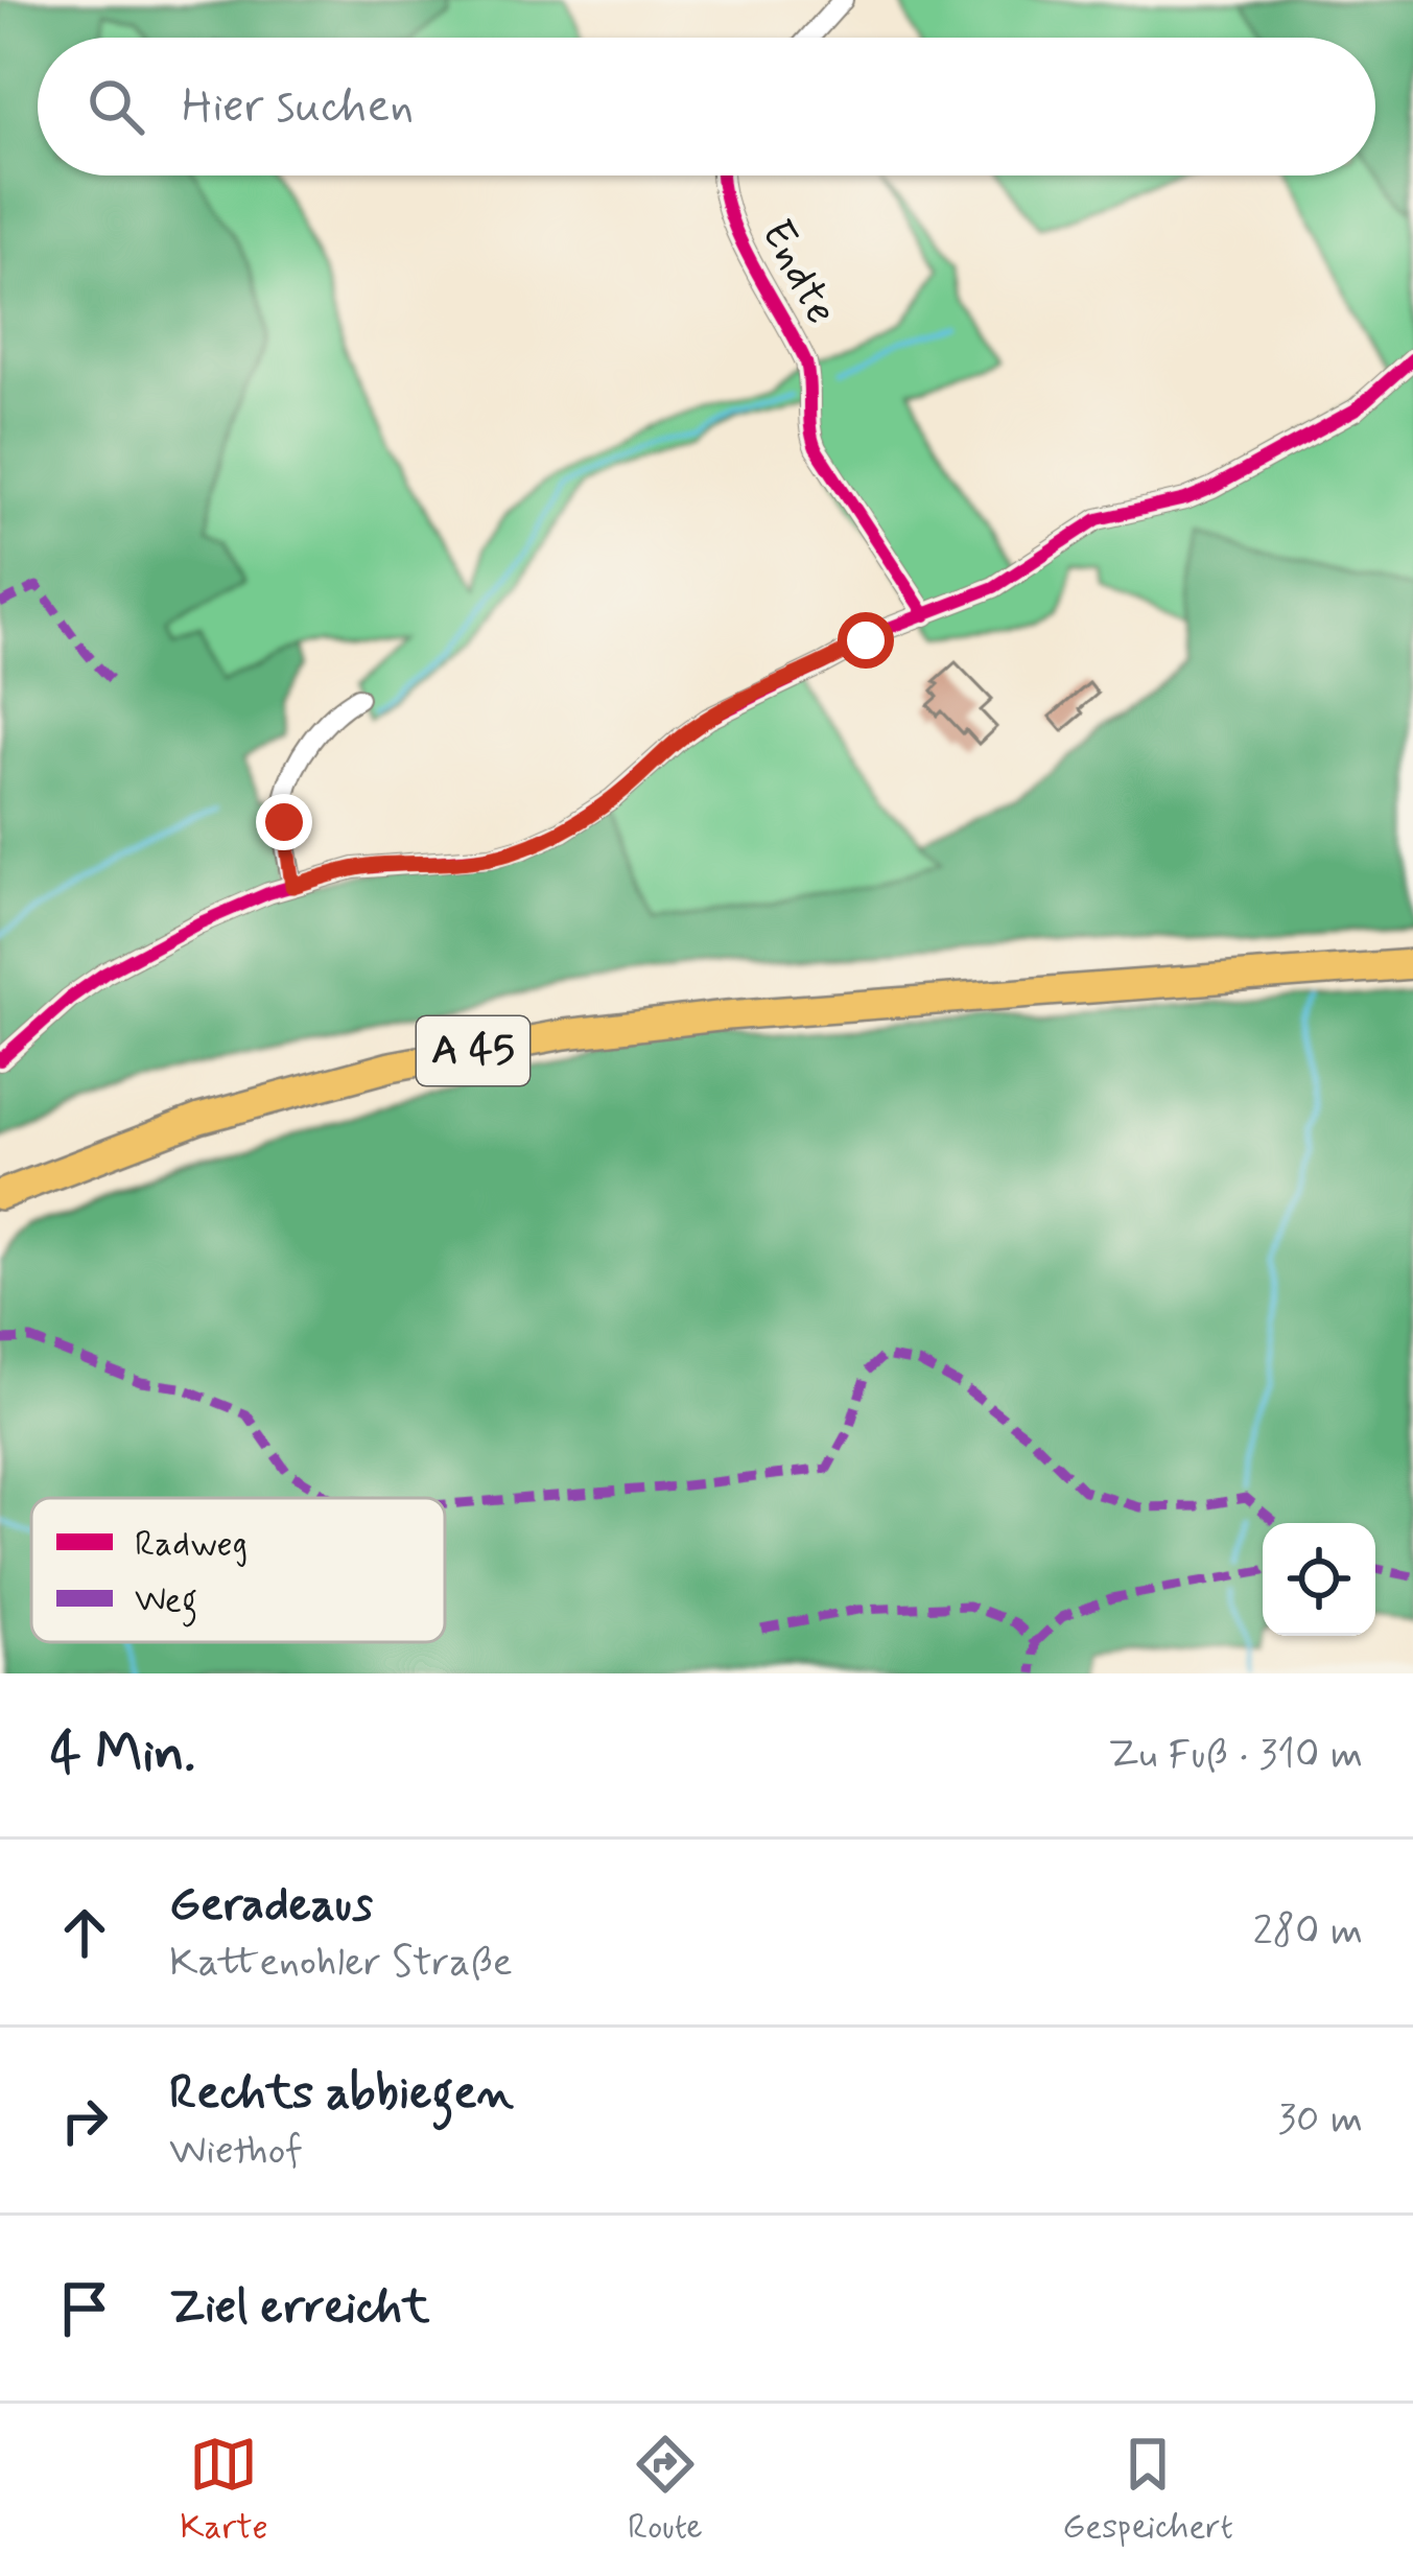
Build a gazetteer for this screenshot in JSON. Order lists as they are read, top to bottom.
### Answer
{
  "streets": {
    "highway": ["A 45"],
    "street": ["Endte"]
  },
  "legend": ["Radweg", "Weg"],
  "page": {
    "search": "Hier suchen",
    "heading": ["4 Min.", "Zu Fuß · 310 m"],
    "list": [
      ["Geradeaus", "Kattenohler Straße", "280 m"],
      ["Rechts abbiegen", "Wiethof", "30 m"],
      "Ziel erreicht"
    ],
    "nav": ["Karte", "Route", "Gespeichert"]
  }
}
